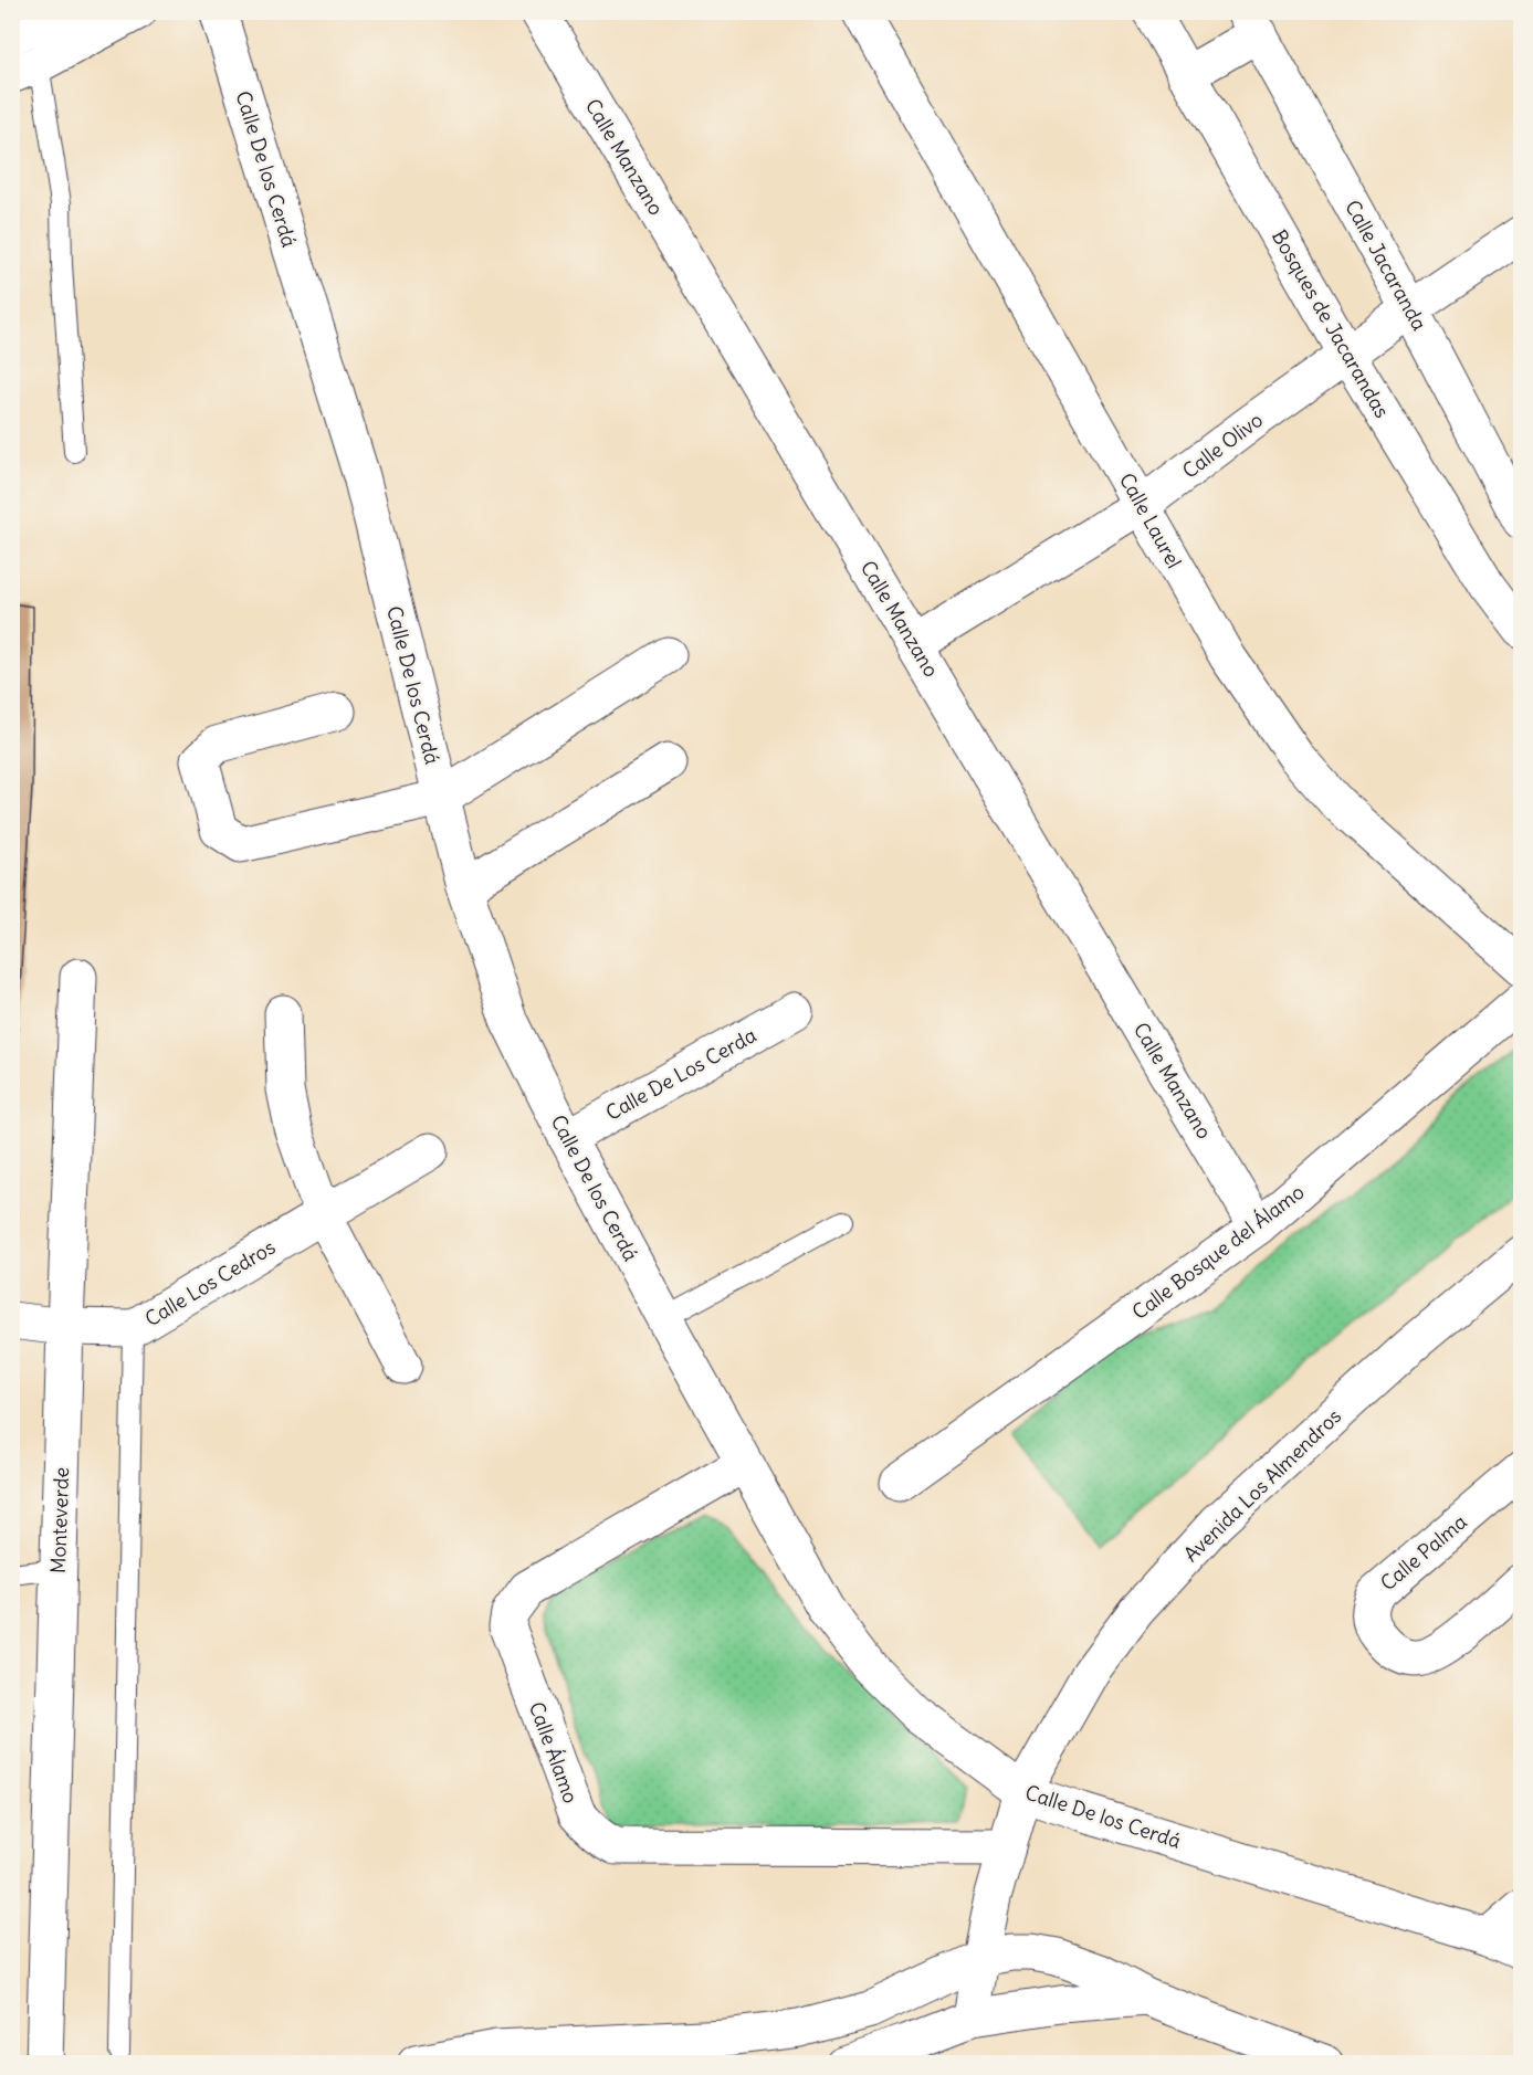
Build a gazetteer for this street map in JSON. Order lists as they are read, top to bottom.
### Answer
{
  "streets": {
    "street": [
      "Calle Manzano",
      "Calle De los Cerdá",
      "Calle Jacaranda",
      "Bosques de Jacarandas",
      "Calle Olivo",
      "Calle Laurel",
      "Calle De Los Cerda",
      "Calle Bosque del Álamo",
      "Calle Los Cedros",
      "Avenida Los Almendros",
      "Monteverde",
      "Calle Palma",
      "Calle Álamo"
    ]
  },
  "crossings": [
    ["Calle Manzano", "Calle Olivo"],
    ["Calle Manzano", "Calle Bosque del Álamo"],
    ["Calle De los Cerdá", "Calle De Los Cerda"],
    ["Calle De los Cerdá", "Avenida Los Almendros"],
    ["Calle De los Cerdá", "Calle Álamo"],
    ["Calle Jacaranda", "Calle Olivo"],
    ["Bosques de Jacarandas", "Calle Olivo"],
    ["Calle Olivo", "Calle Laurel"],
    ["Calle Los Cedros", "Monteverde"],
    ["Avenida Los Almendros", "Calle Álamo"]
  ]
}
